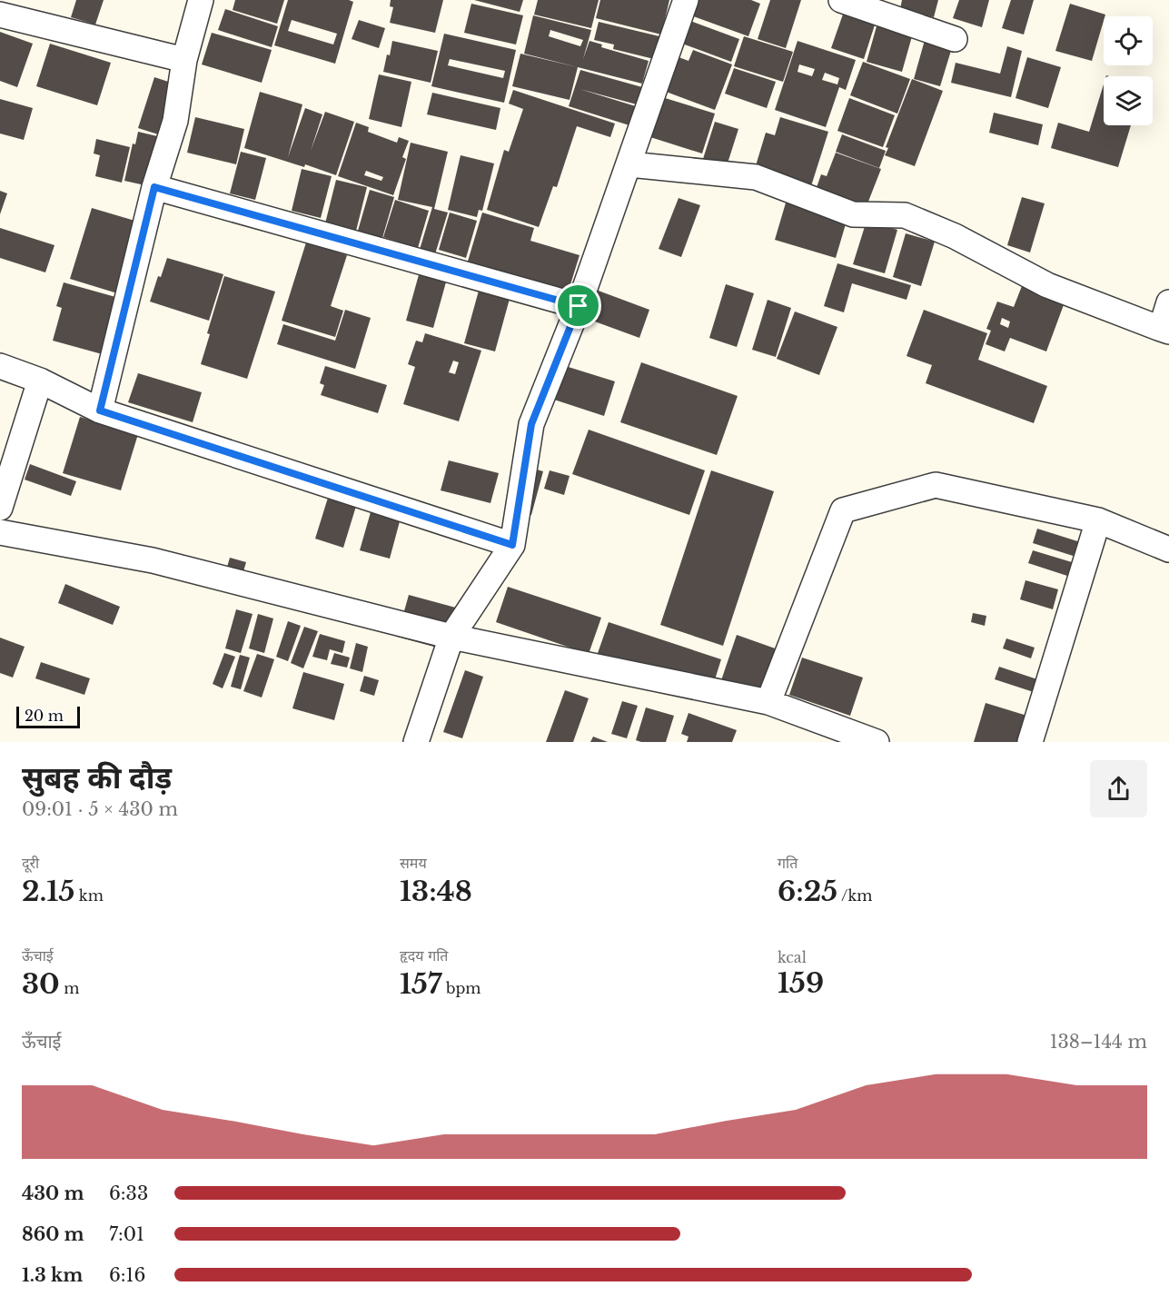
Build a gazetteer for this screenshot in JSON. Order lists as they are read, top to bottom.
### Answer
{
  "scale_bar": "20 m",
  "page": {
    "scale": "20 m",
    "heading": ["सुबह की दौड़", "09:01 · 5 × 430 m"],
    "stats": [
      ["दूरी", "2.15 km"],
      ["समय", "13:48"],
      ["गति", "6:25 /km"],
      ["ऊँचाई", "30 m"],
      ["हृदय गति", "157 bpm"],
      ["kcal", "159"]
    ],
    "chart": ["ऊँचाई", "138–144 m"],
    "list": [
      {
        "name": "430 m",
        "note": "6:33"
      },
      {
        "name": "860 m",
        "note": "7:01"
      },
      {
        "name": "1.3 km",
        "note": "6:16"
      }
    ]
  }
}
